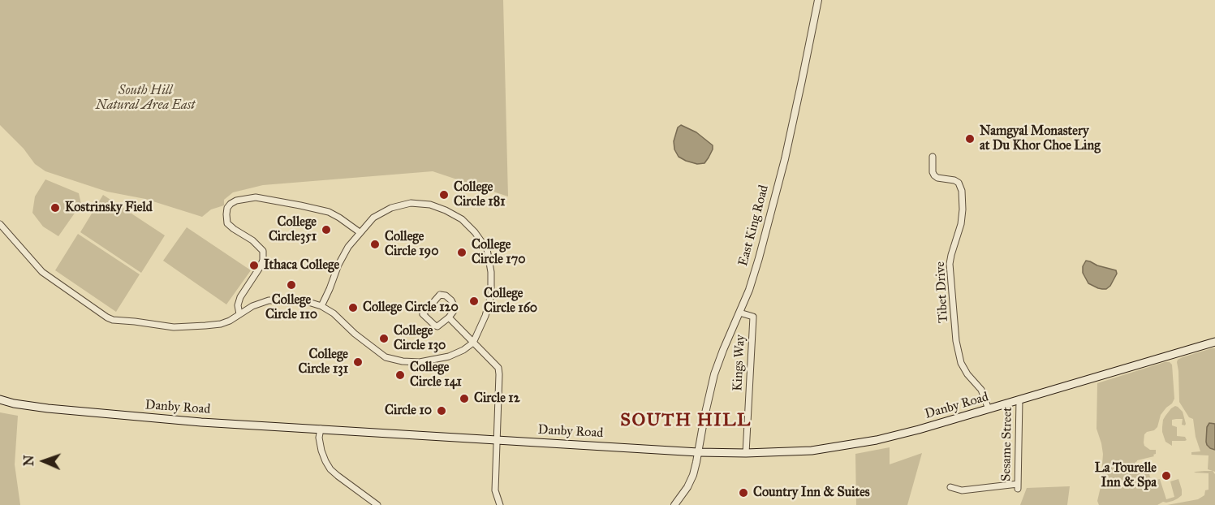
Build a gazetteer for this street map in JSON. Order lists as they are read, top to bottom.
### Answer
{
  "streets": {
    "main road": ["Danby Road"],
    "street": [
      "East King Road",
      "Tibet Drive",
      "Kings Way",
      "Sesame Street"
    ]
  },
  "crossings": [
    ["East King Road", "Kings Way"],
    ["East King Road", "Danby Road"],
    ["Tibet Drive", "Danby Road"],
    ["Kings Way", "Danby Road"],
    ["Danby Road", "Sesame Street"]
  ],
  "districts": ["SOUTH HILL"],
  "parks": ["South Hill Natural Area East"],
  "places": [
    "Namgyal Monastery at Du Khor Choe Ling",
    "College Circle 181",
    "Kostrinsky Field",
    "College Circle351",
    "College Circle 190",
    "College Circle 170",
    "Ithaca College",
    "College Circle 110",
    "College Circle 160",
    "College Circle 120",
    "College Circle 130",
    "College Circle 131",
    "College Circle 141",
    "Circle 12",
    "Circle 10",
    "La Tourelle Inn & Spa",
    "Country Inn & Suites"
  ],
  "north": "left"
}
